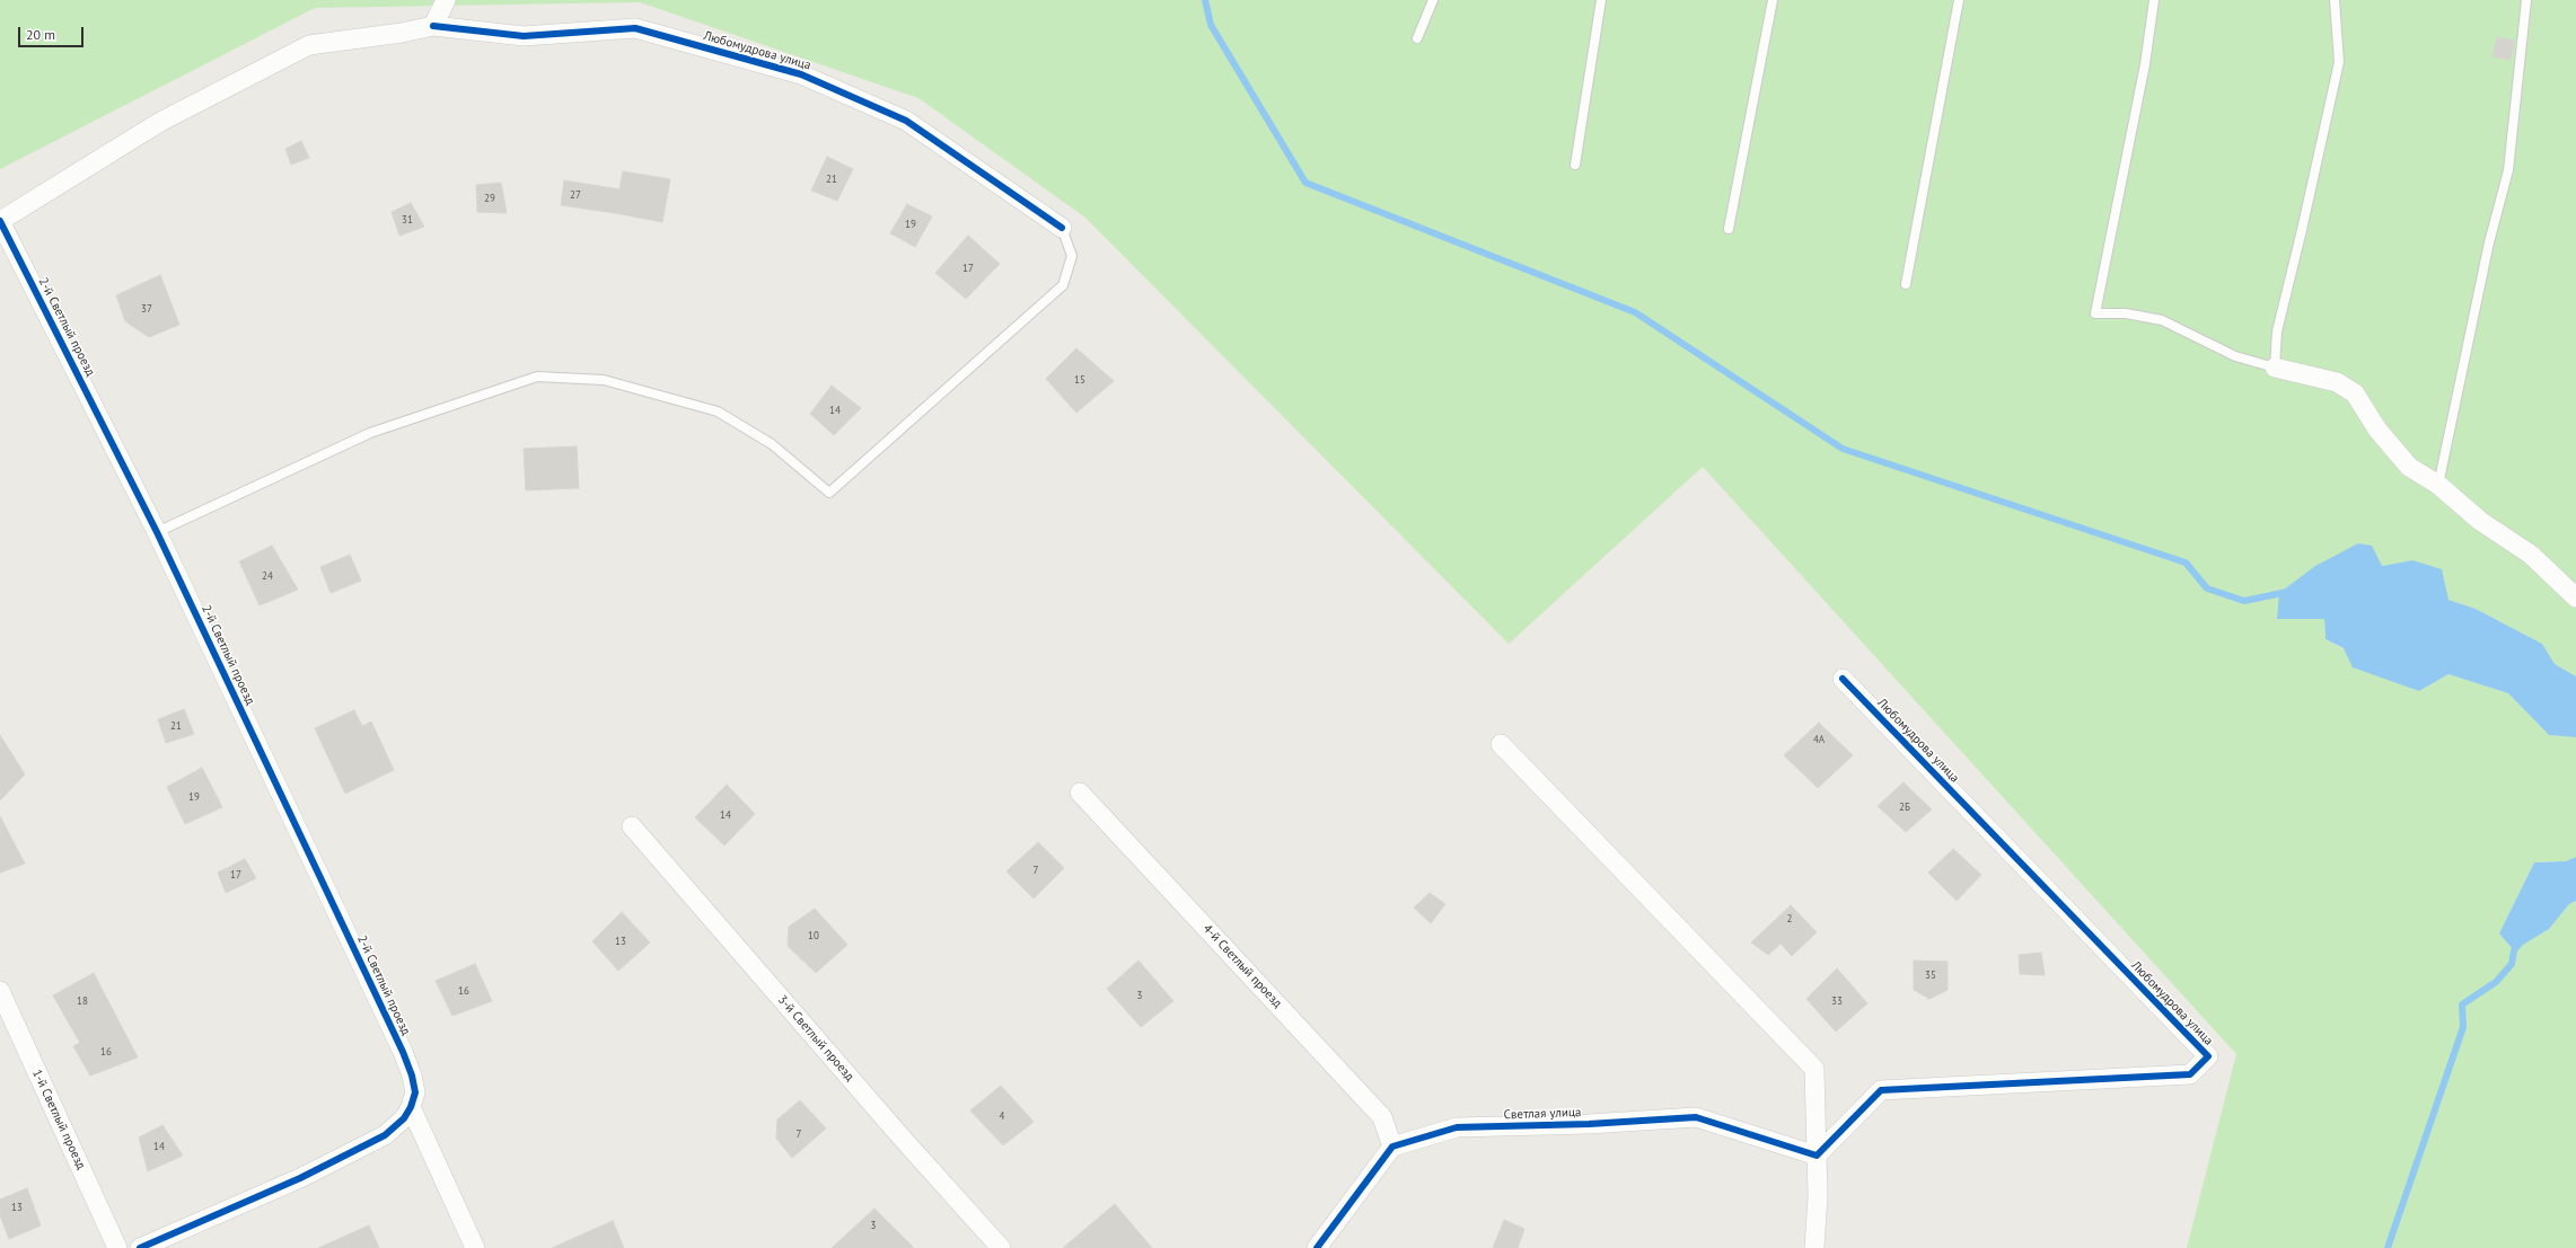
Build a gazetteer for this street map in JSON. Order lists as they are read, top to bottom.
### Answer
{
  "streets": {
    "street": [
      "Любомудрова улица",
      "2-й Светлый проезд",
      "4-й Светлый проезд",
      "3-й Светлый проезд",
      "Светлая улица",
      "1-й Светлый проезд"
    ]
  },
  "crossings": [
    ["Любомудрова улица", "2-й Светлый проезд"],
    ["Любомудрова улица", "Светлая улица"],
    ["4-й Светлый проезд", "Светлая улица"]
  ],
  "house_numbers": [
    "21",
    "27",
    "29",
    "31",
    "19",
    "17",
    "37",
    "15",
    "14",
    "24",
    "21",
    "4А",
    "19",
    "2Б",
    "14",
    "7",
    "17",
    "2",
    "10",
    "13",
    "35",
    "16",
    "3",
    "18",
    "33",
    "16",
    "4",
    "7",
    "14",
    "13",
    "3"
  ],
  "scale_bar": "20 m"
}
